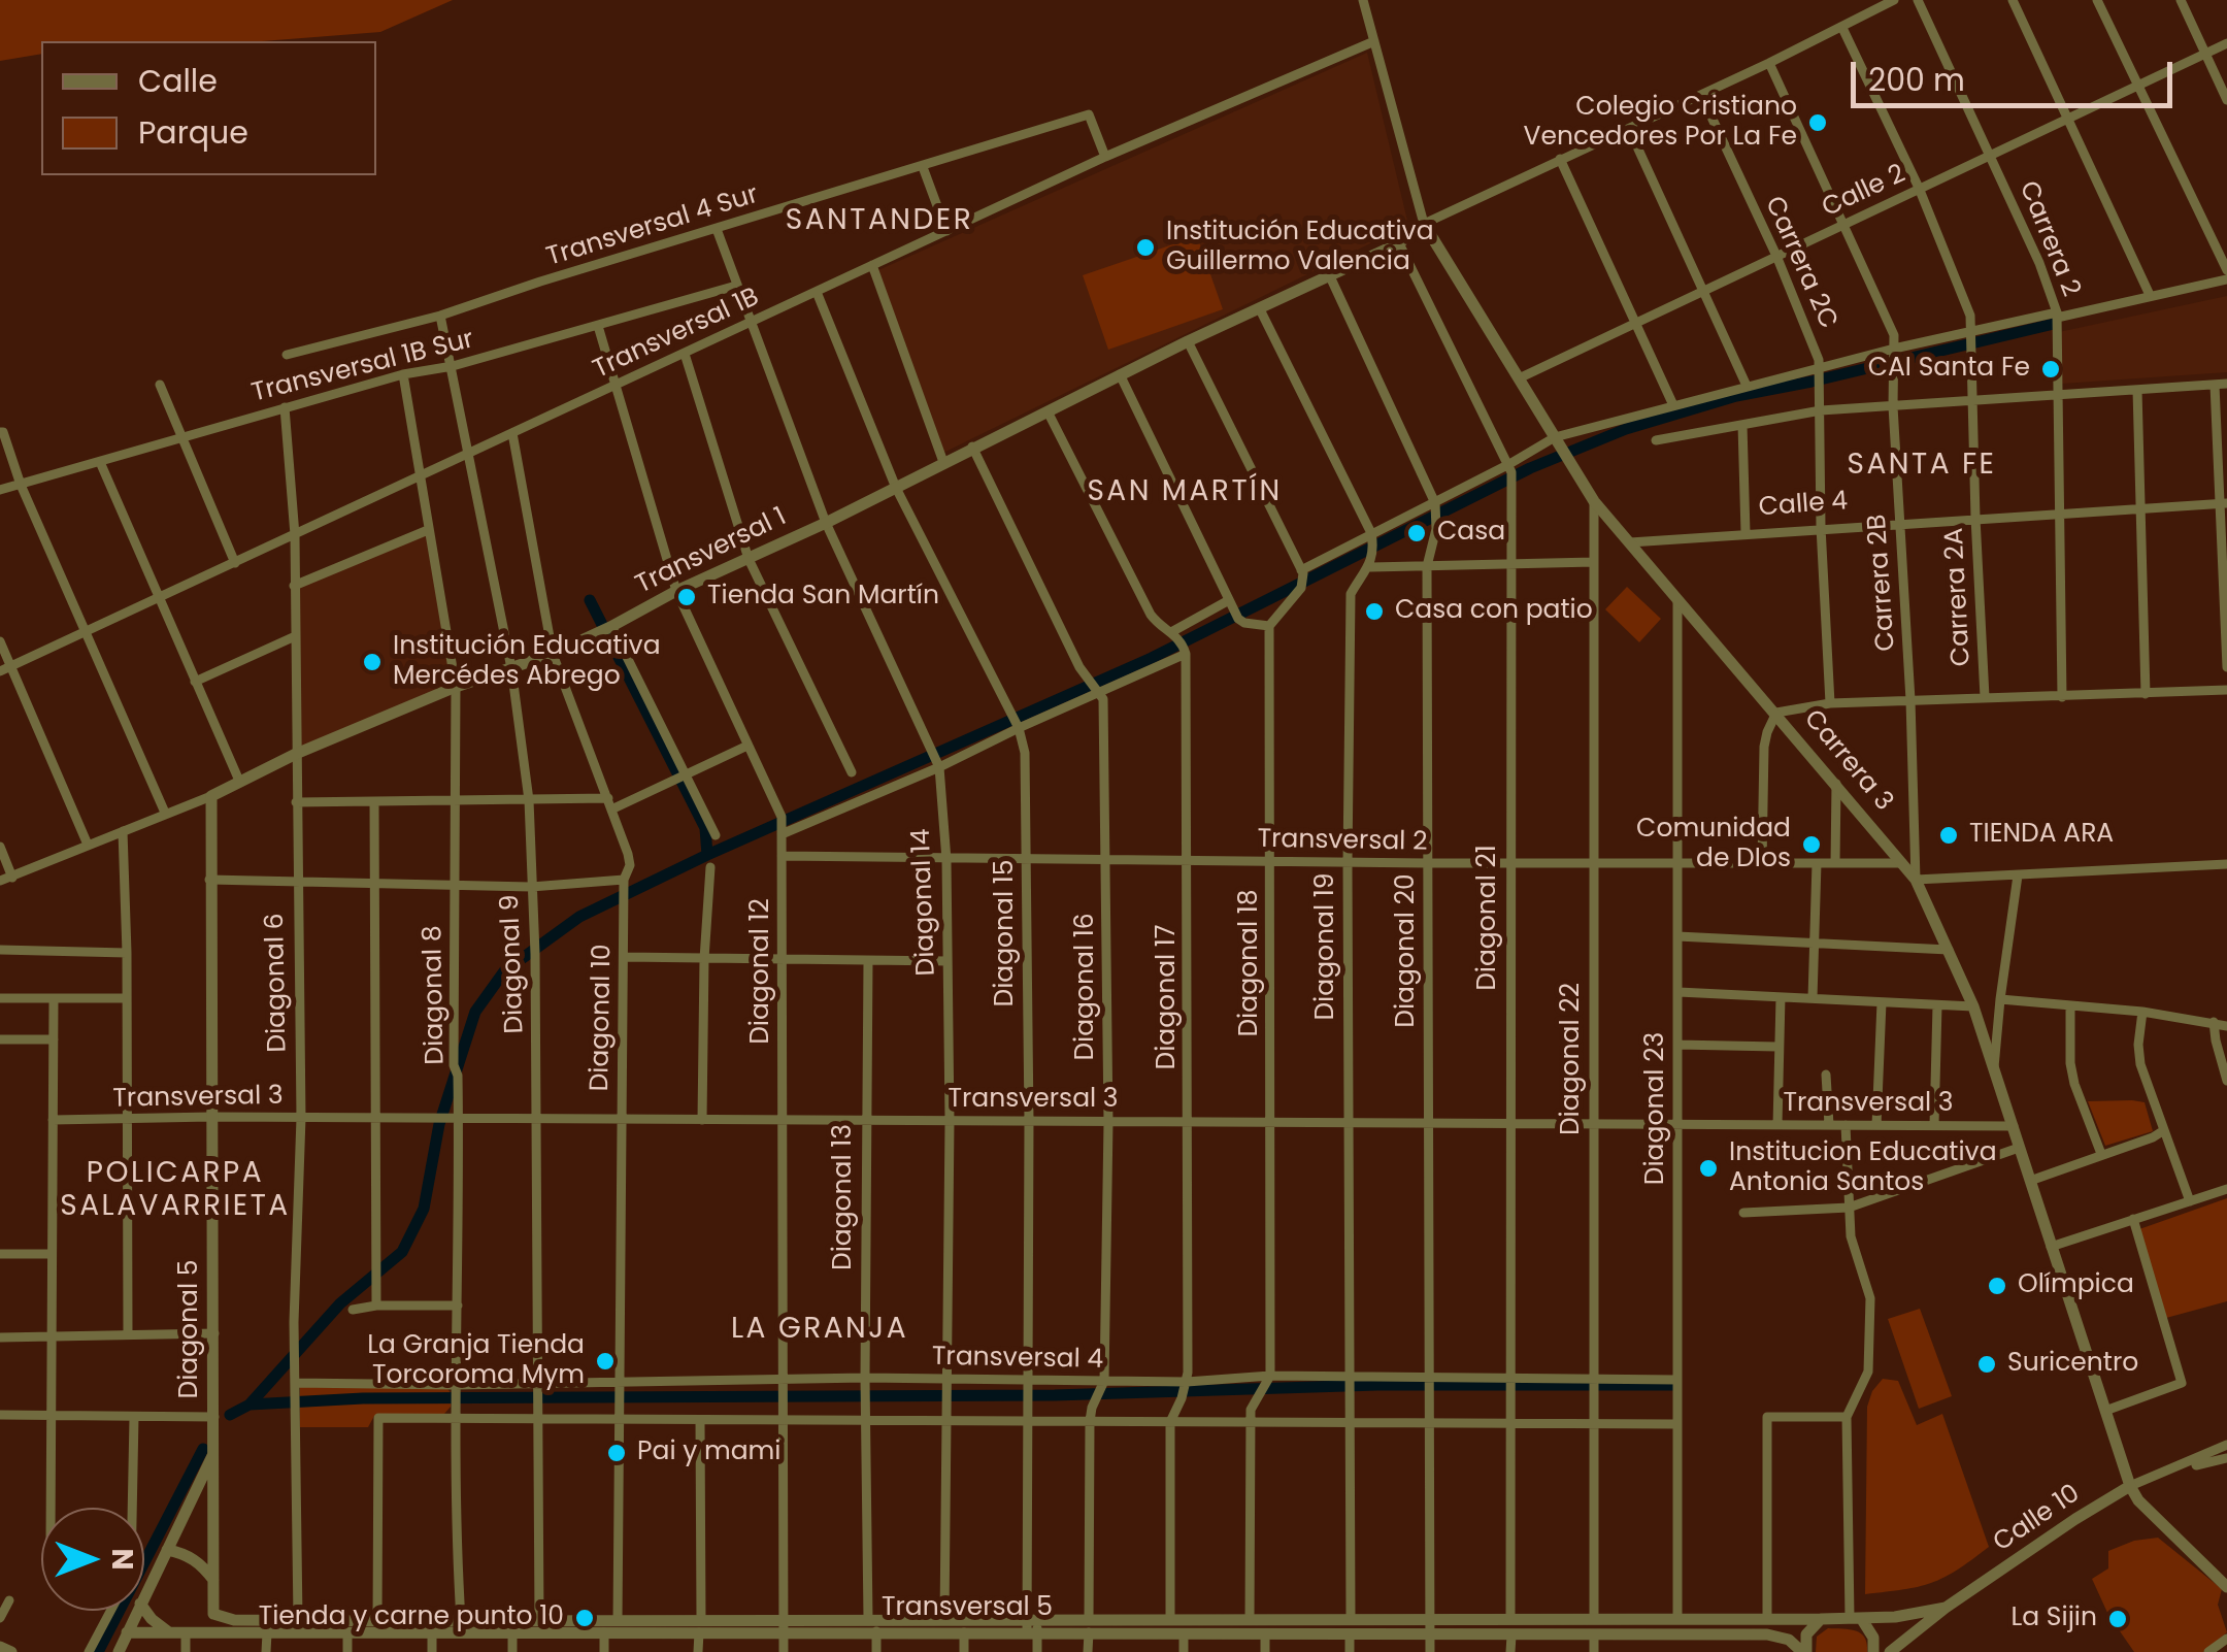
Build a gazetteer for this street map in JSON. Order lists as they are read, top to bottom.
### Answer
{
  "streets": {
    "street": [
      "Calle 2",
      "Transversal 4 Sur",
      "Carrera 2",
      "Carrera 2C",
      "Transversal 1B",
      "Transversal 1B Sur",
      "Calle 4",
      "Transversal 1",
      "Carrera 2B",
      "Carrera 2A",
      "Carrera 3",
      "Transversal 2",
      "Diagonal 14",
      "Diagonal 21",
      "Diagonal 15",
      "Diagonal 19",
      "Diagonal 20",
      "Diagonal 18",
      "Diagonal 9",
      "Diagonal 12",
      "Diagonal 6",
      "Diagonal 16",
      "Diagonal 8",
      "Diagonal 17",
      "Diagonal 10",
      "Diagonal 22",
      "Transversal 3",
      "Diagonal 23",
      "Diagonal 13",
      "Diagonal 5",
      "Transversal 4",
      "Calle 10",
      "Transversal 5"
    ]
  },
  "crossings": [
    ["Calle 2", "Carrera 2"],
    ["Calle 2", "Carrera 2C"],
    ["Calle 2", "Carrera 2B"],
    ["Calle 2", "Carrera 2A"],
    ["Calle 2", "Carrera 3"],
    ["Transversal 4 Sur", "Transversal 1B"],
    ["Transversal 4 Sur", "Diagonal 14"],
    ["Transversal 4 Sur", "Diagonal 9"],
    ["Carrera 2", "Calle 4"],
    ["Carrera 2C", "Calle 4"],
    ["Transversal 1B", "Carrera 3"],
    ["Transversal 1B", "Diagonal 14"],
    ["Transversal 1B", "Diagonal 15"],
    ["Transversal 1B", "Diagonal 9"],
    ["Transversal 1B", "Diagonal 12"],
    ["Transversal 1B", "Diagonal 6"],
    ["Transversal 1B", "Diagonal 8"],
    ["Transversal 1B", "Diagonal 10"],
    ["Transversal 1B Sur", "Diagonal 14"],
    ["Transversal 1B Sur", "Diagonal 9"],
    ["Transversal 1B Sur", "Diagonal 12"],
    ["Transversal 1B Sur", "Diagonal 6"],
    ["Transversal 1B Sur", "Diagonal 8"],
    ["Calle 4", "Carrera 2B"],
    ["Calle 4", "Carrera 2A"],
    ["Calle 4", "Carrera 3"],
    ["Transversal 1", "Carrera 3"],
    ["Transversal 1", "Diagonal 14"],
    ["Transversal 1", "Diagonal 15"],
    ["Transversal 1", "Diagonal 19"],
    ["Transversal 1", "Diagonal 20"],
    ["Transversal 1", "Diagonal 9"],
    ["Transversal 1", "Diagonal 12"],
    ["Transversal 1", "Diagonal 6"],
    ["Transversal 1", "Diagonal 8"],
    ["Transversal 1", "Diagonal 17"],
    ["Transversal 1", "Diagonal 10"],
    ["Transversal 1", "Diagonal 5"],
    ["Carrera 2B", "Carrera 3"],
    ["Carrera 3", "Transversal 2"],
    ["Carrera 3", "Diagonal 22"],
    ["Carrera 3", "Transversal 3"],
    ["Carrera 3", "Diagonal 23"],
    ["Carrera 3", "Calle 10"],
    ["Transversal 2", "Diagonal 14"],
    ["Transversal 2", "Diagonal 21"],
    ["Transversal 2", "Diagonal 15"],
    ["Transversal 2", "Diagonal 19"],
    ["Transversal 2", "Diagonal 20"],
    ["Transversal 2", "Diagonal 18"],
    ["Transversal 2", "Diagonal 12"],
    ["Transversal 2", "Diagonal 16"],
    ["Transversal 2", "Diagonal 17"],
    ["Transversal 2", "Diagonal 22"],
    ["Transversal 2", "Diagonal 23"],
    ["Diagonal 14", "Transversal 3"],
    ["Diagonal 14", "Transversal 4"],
    ["Diagonal 14", "Transversal 5"],
    ["Diagonal 21", "Transversal 3"],
    ["Diagonal 21", "Transversal 4"],
    ["Diagonal 21", "Transversal 5"],
    ["Diagonal 15", "Transversal 3"],
    ["Diagonal 15", "Transversal 4"],
    ["Diagonal 15", "Transversal 5"],
    ["Diagonal 19", "Transversal 3"],
    ["Diagonal 19", "Transversal 4"],
    ["Diagonal 19", "Transversal 5"],
    ["Diagonal 20", "Transversal 3"],
    ["Diagonal 20", "Transversal 4"],
    ["Diagonal 20", "Transversal 5"],
    ["Diagonal 18", "Transversal 3"],
    ["Diagonal 18", "Transversal 4"],
    ["Diagonal 18", "Transversal 5"],
    ["Diagonal 9", "Transversal 3"],
    ["Diagonal 9", "Transversal 4"],
    ["Diagonal 9", "Transversal 5"],
    ["Diagonal 12", "Transversal 3"],
    ["Diagonal 12", "Transversal 4"],
    ["Diagonal 12", "Transversal 5"],
    ["Diagonal 6", "Transversal 3"],
    ["Diagonal 6", "Transversal 4"],
    ["Diagonal 6", "Transversal 5"],
    ["Diagonal 16", "Transversal 3"],
    ["Diagonal 16", "Transversal 4"],
    ["Diagonal 16", "Transversal 5"],
    ["Diagonal 8", "Transversal 3"],
    ["Diagonal 8", "Transversal 4"],
    ["Diagonal 8", "Transversal 5"],
    ["Diagonal 17", "Transversal 3"],
    ["Diagonal 17", "Transversal 4"],
    ["Diagonal 17", "Transversal 5"],
    ["Diagonal 10", "Transversal 3"],
    ["Diagonal 10", "Transversal 4"],
    ["Diagonal 10", "Transversal 5"],
    ["Diagonal 22", "Transversal 3"],
    ["Diagonal 22", "Transversal 4"],
    ["Diagonal 22", "Transversal 5"],
    ["Transversal 3", "Diagonal 23"],
    ["Transversal 3", "Diagonal 13"],
    ["Transversal 3", "Diagonal 5"],
    ["Diagonal 23", "Transversal 4"],
    ["Diagonal 23", "Transversal 5"],
    ["Diagonal 13", "Transversal 4"],
    ["Diagonal 13", "Transversal 5"],
    ["Diagonal 5", "Transversal 5"],
    ["Calle 10", "Transversal 5"]
  ],
  "districts": [
    "SANTANDER",
    "SANTA FE",
    "SAN MARTÍN",
    "POLICARPA SALAVARRIETA",
    "LA GRANJA"
  ],
  "places": [
    "Colegio Cristiano Vencedores Por La Fe",
    "Institución Educativa Guillermo Valencia",
    "CAI Santa Fe",
    "Casa",
    "Tienda San Martín",
    "Casa con patio",
    "Institución Educativa Mercédes Abrego",
    "TIENDA ARA",
    "Comunidad de DIos",
    "Institucion Educativa Antonia Santos",
    "Olímpica",
    "La Granja Tienda Torcoroma Mym",
    "Suricentro",
    "Pai y mami",
    "Tienda y carne punto 10",
    "La Sijin"
  ],
  "legend": ["Calle", "Parque"],
  "scale_bar": "200 m",
  "north": "right"
}
